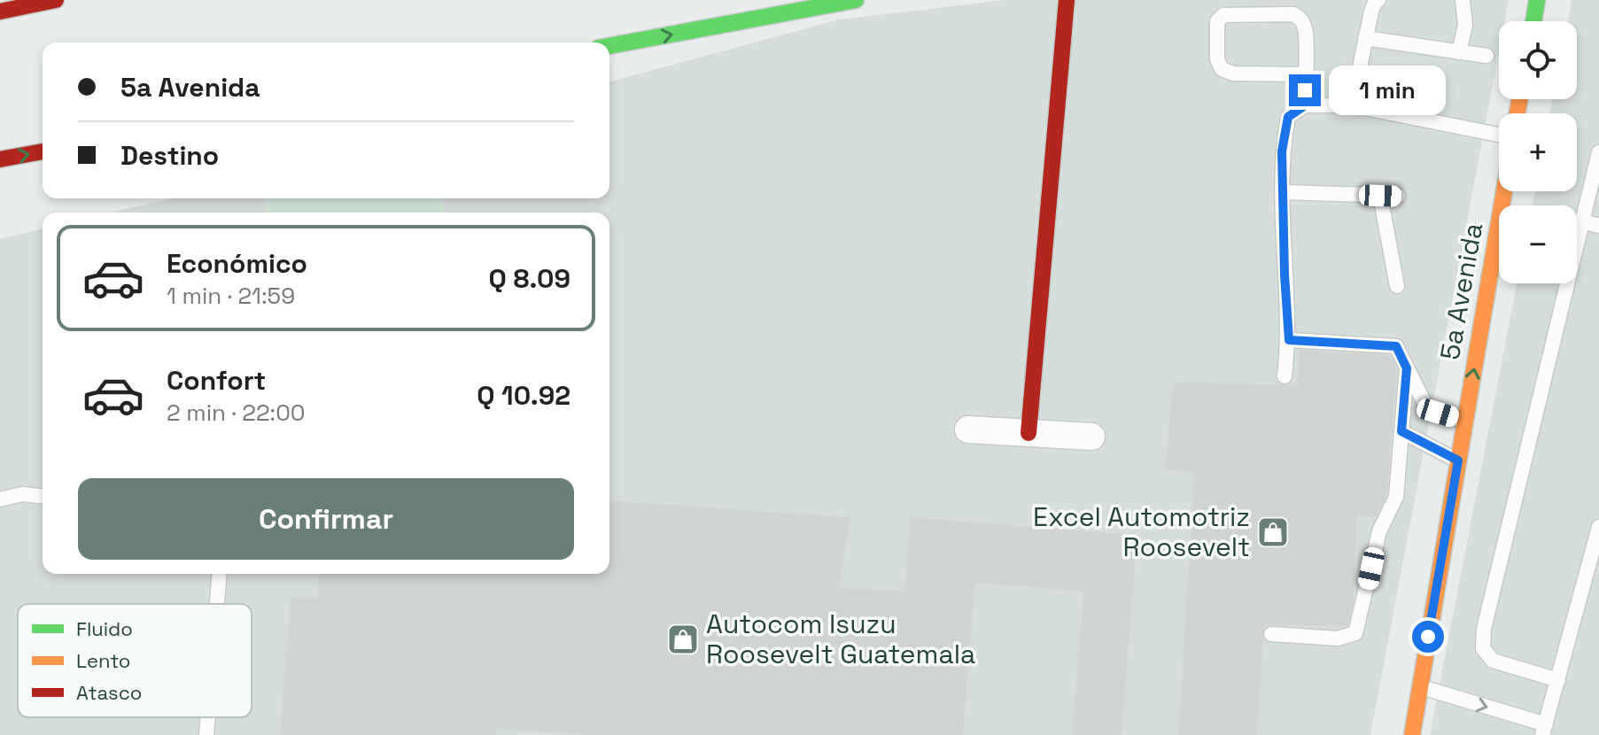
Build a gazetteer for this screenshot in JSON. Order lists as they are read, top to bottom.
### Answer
{
  "streets": {
    "street": ["5a Avenida"]
  },
  "one_way": ["5a Avenida"],
  "places": {
    "shop": ["Excel Automotriz Roosevelt", "Autocom Isuzu Roosevelt Guatemala"]
  },
  "legend": ["Fluido", "Lento", "Atasco"],
  "page": {
    "map_buttons": ["+", "−"],
    "banner": ["5a Avenida", "Destino"],
    "bubble": "1 min",
    "list": [
      {
        "name": "Económico",
        "note": "1 min · 21:59",
        "value": "Q 8.09"
      },
      {
        "name": "Confort",
        "note": "2 min · 22:00",
        "value": "Q 10.92"
      }
    ],
    "buttons": "Confirmar"
  }
}
